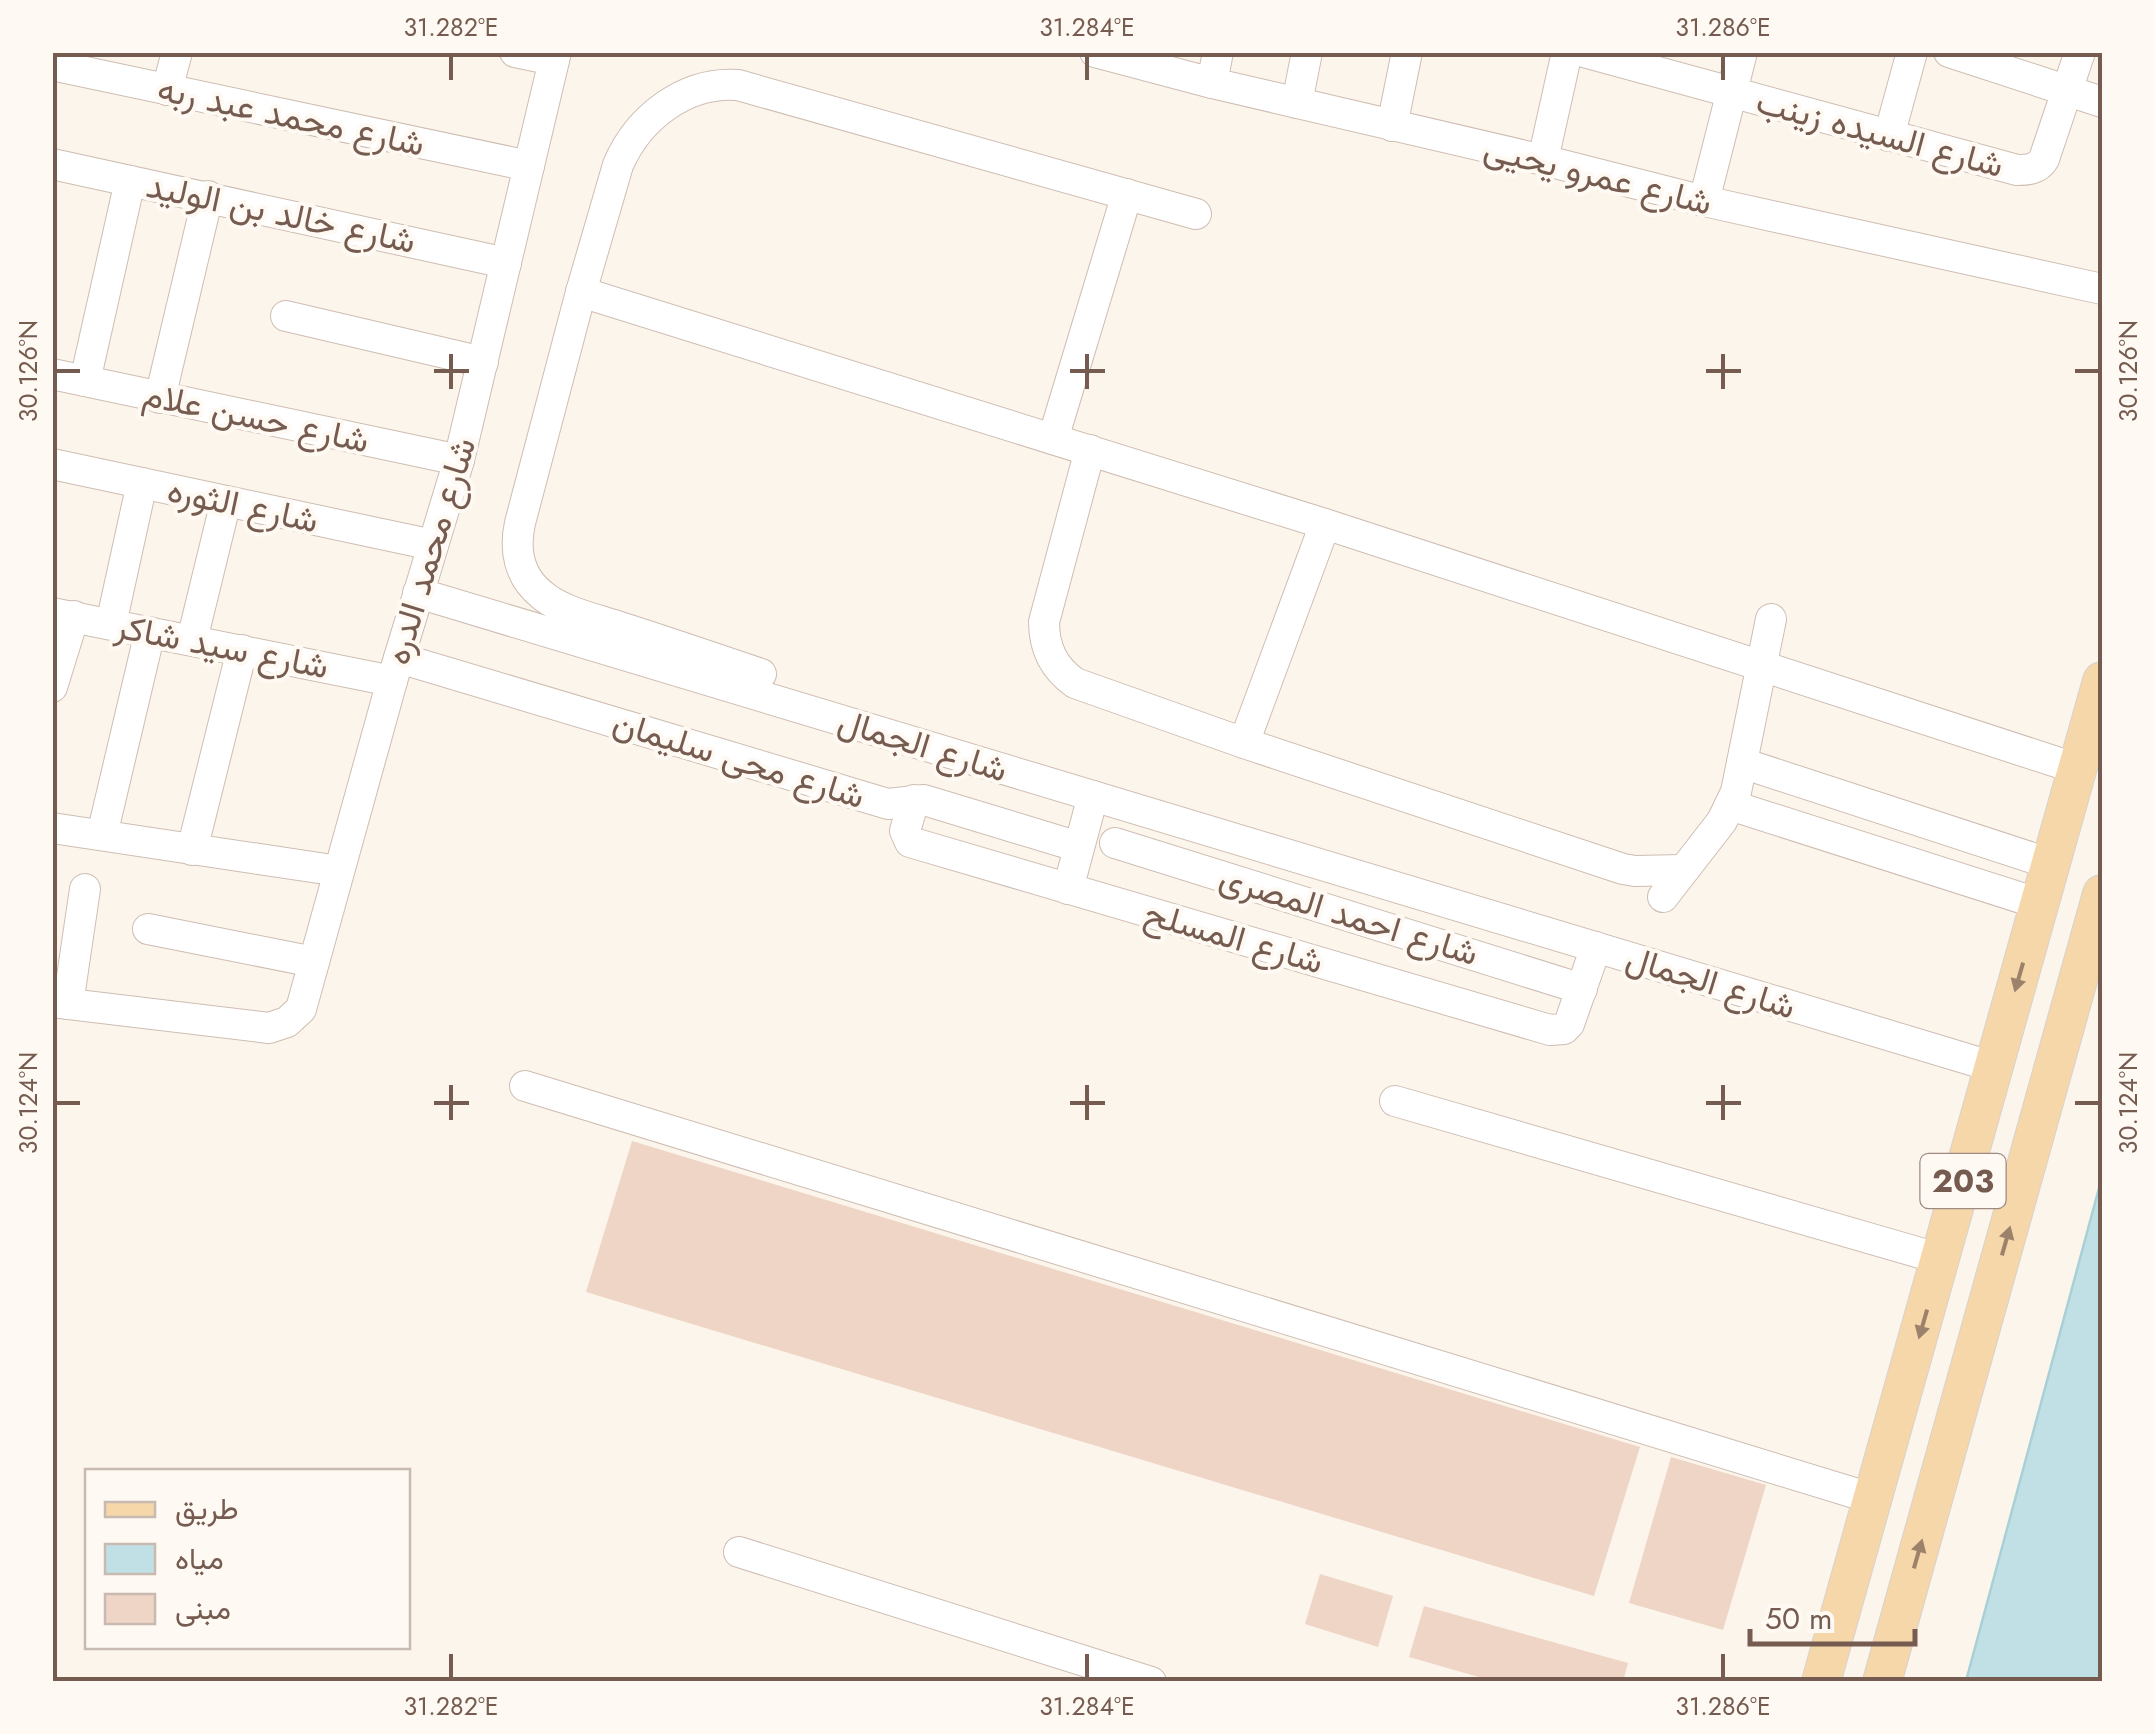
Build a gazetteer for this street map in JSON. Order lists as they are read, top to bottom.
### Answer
{
  "streets": {
    "main road": ["203"],
    "street": [
      "شارع محمد عبد ربه",
      "شارع السيده زينب",
      "شارع عمرو يحيى",
      "شارع خالد بن الوليد",
      "شارع حسن علام",
      "شارع الثوره",
      "شارع محمد الدره",
      "شارع سيد شاكر",
      "شارع الجمال",
      "شارع محى سليمان",
      "شارع احمد المصرى",
      "شارع المسلح"
    ]
  },
  "crossings": [
    ["شارع محمد عبد ربه", "شارع محمد الدره"],
    ["شارع خالد بن الوليد", "شارع محمد الدره"],
    ["شارع حسن علام", "شارع محمد الدره"],
    ["شارع الثوره", "شارع محمد الدره"],
    ["شارع محمد الدره", "شارع سيد شاكر"],
    ["شارع محمد الدره", "شارع الجمال"],
    ["شارع محمد الدره", "شارع محى سليمان"],
    ["شارع سيد شاكر", "شارع محى سليمان"],
    ["شارع الجمال", "203"],
    ["شارع محى سليمان", "شارع المسلح"],
    ["شارع احمد المصرى", "شارع المسلح"]
  ],
  "legend": ["طريق", "مياه", "مبنى"],
  "scale_bar": "50 m",
  "coordinates": [
    "31.282°E",
    "31.284°E",
    "31.286°E",
    "30.126°N",
    "30.124°N"
  ]
}
